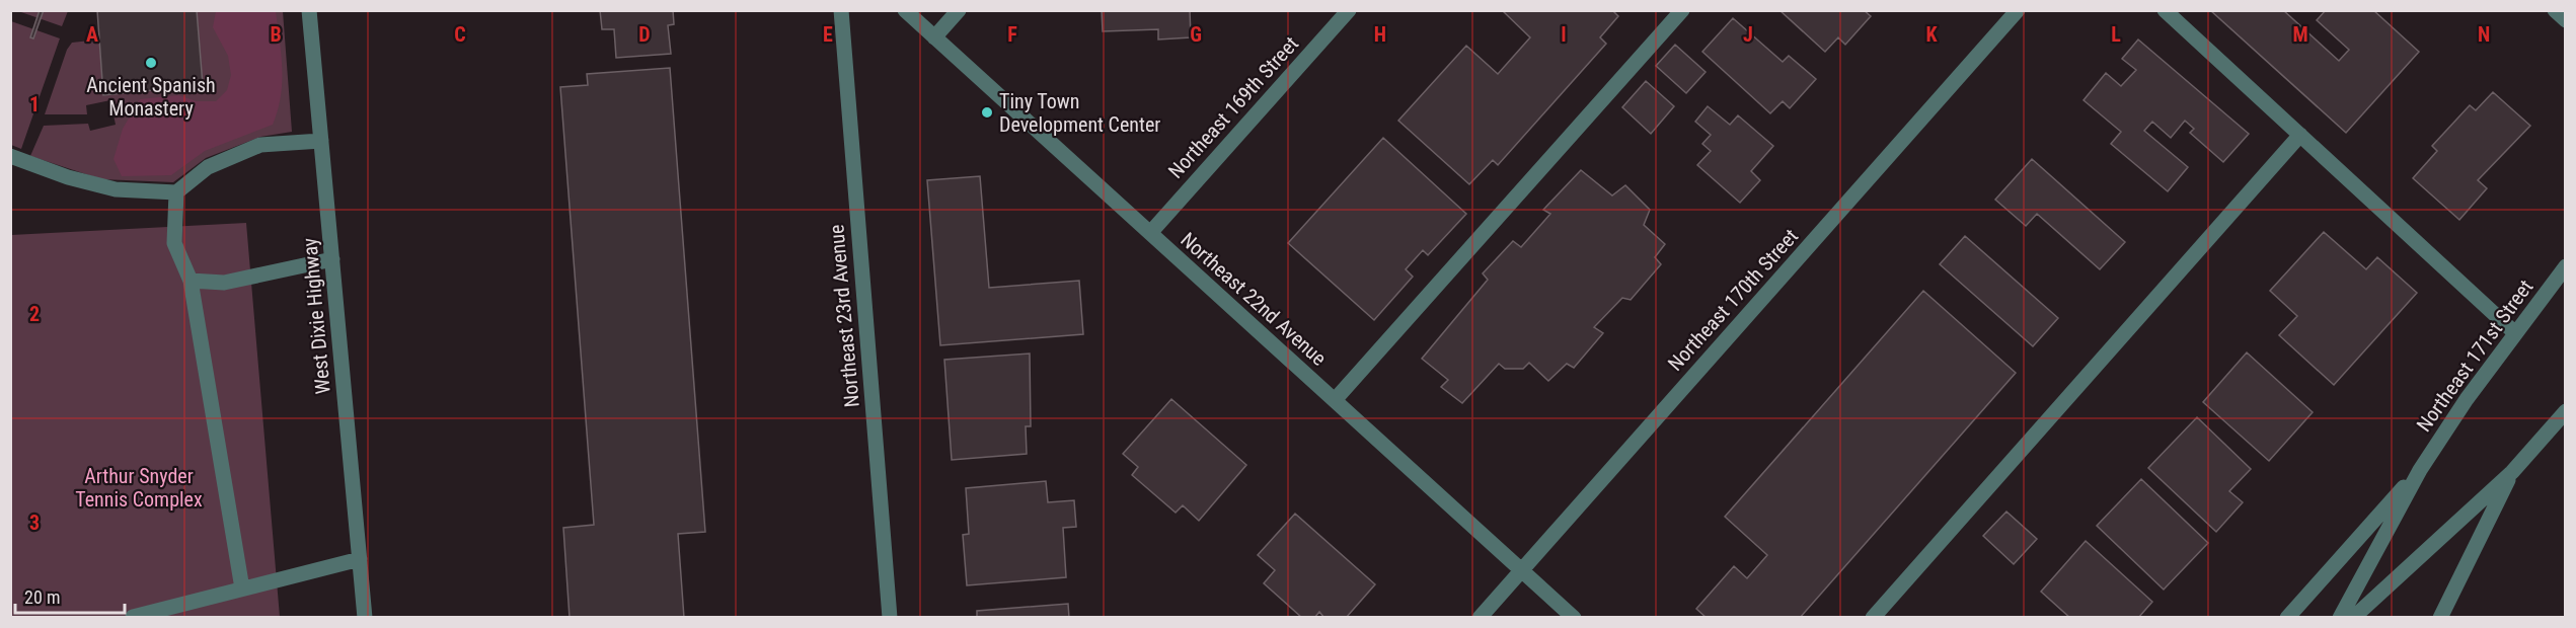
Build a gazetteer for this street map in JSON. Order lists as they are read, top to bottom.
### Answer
{
  "streets": {
    "street": [
      "Northeast 169th Street",
      "Northeast 22nd Avenue",
      "Northeast 170th Street",
      "West Dixie Highway",
      "Northeast 23rd Avenue",
      "Northeast 171st Street"
    ]
  },
  "crossings": [
    ["Northeast 169th Street", "Northeast 22nd Avenue"],
    ["Northeast 22nd Avenue", "Northeast 170th Street"]
  ],
  "parks": ["Arthur Snyder Tennis Complex"],
  "places": ["Ancient Spanish Monastery", "Tiny Town Development Center"],
  "scale_bar": "20 m",
  "grid": {
    "columns": [
      "A",
      "B",
      "C",
      "D",
      "E",
      "F",
      "G",
      "H",
      "I",
      "J",
      "K",
      "L",
      "M",
      "N"
    ],
    "rows": ["1", "2", "3"]
  }
}
